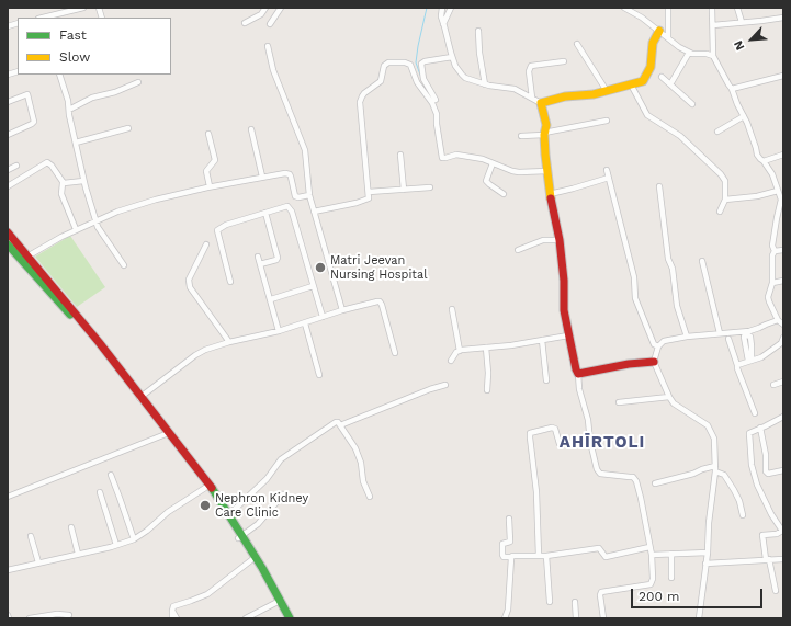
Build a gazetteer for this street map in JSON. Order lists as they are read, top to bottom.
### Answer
{
  "districts": ["AHĪRTOLI"],
  "places": ["Matri Jeevan Nursing Hospital", "Nephron Kidney Care Clinic"],
  "legend": ["Fast", "Slow"],
  "scale_bar": "200 m",
  "north": "bottom left"
}
